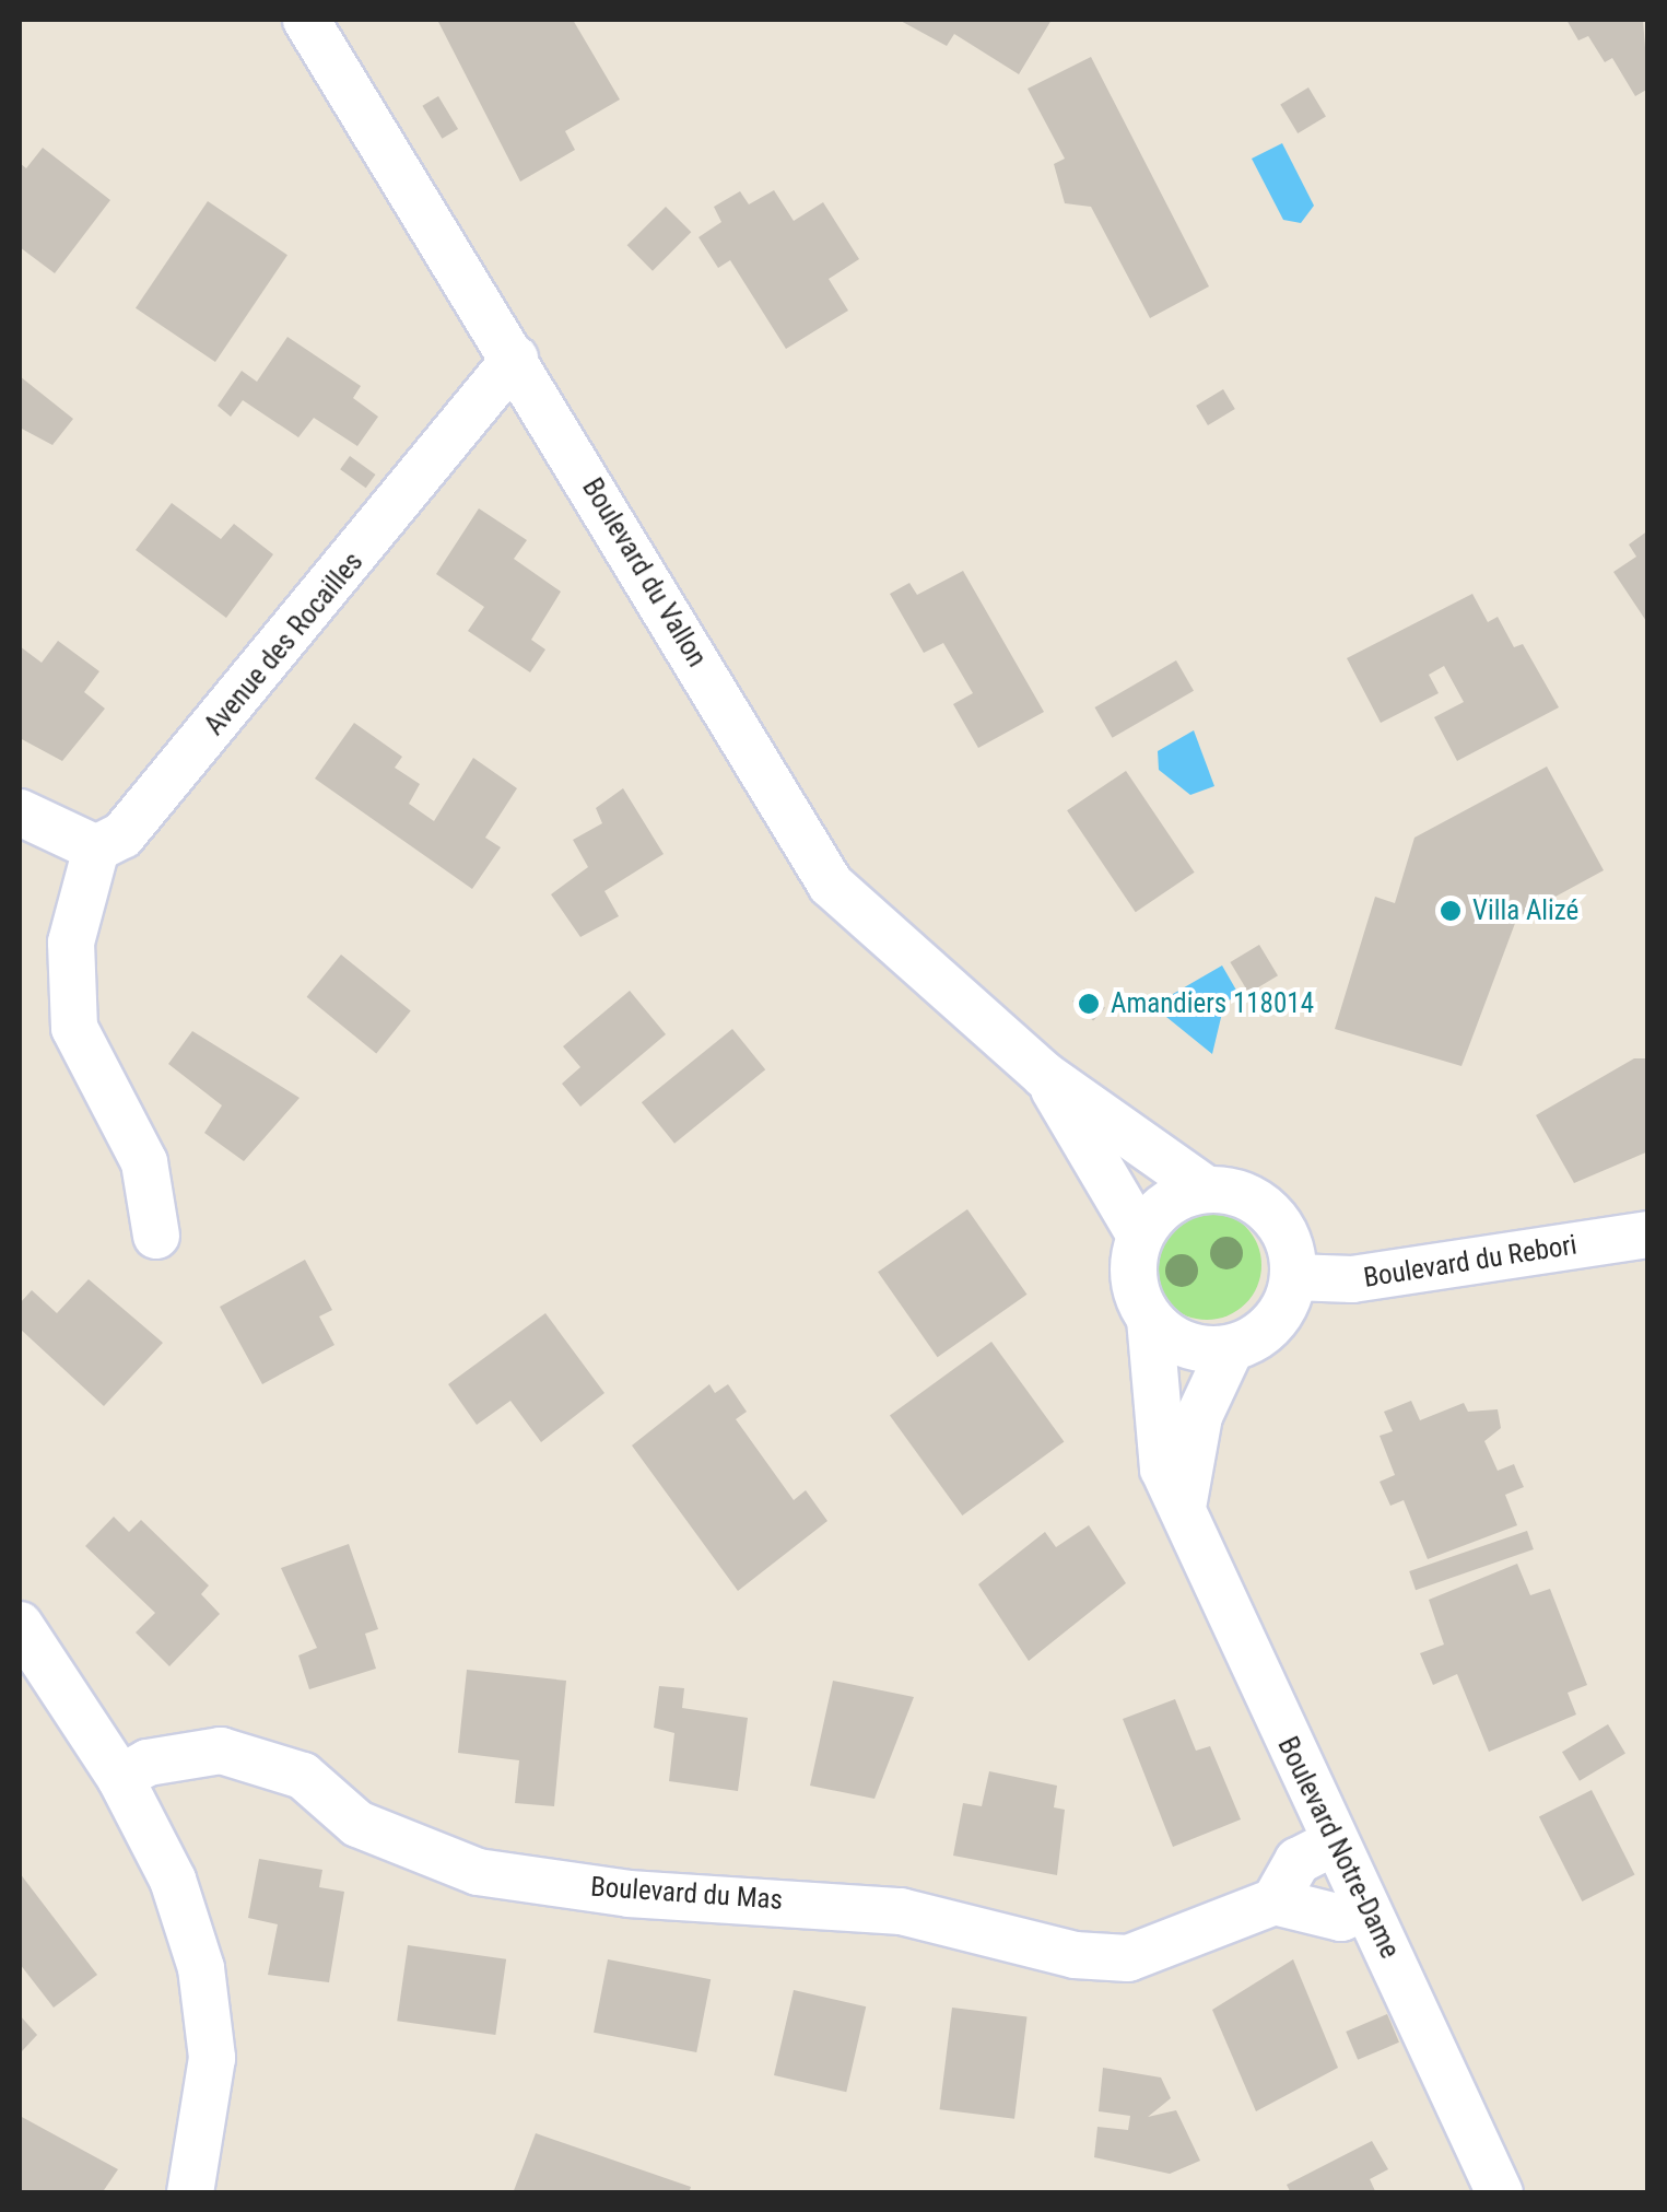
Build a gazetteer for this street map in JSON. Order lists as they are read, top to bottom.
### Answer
{
  "streets": {
    "street": [
      "Boulevard du Vallon",
      "Avenue des Rocailles",
      "Boulevard du Rebori",
      "Boulevard Notre-Dame",
      "Boulevard du Mas"
    ]
  },
  "crossings": [
    ["Boulevard du Vallon", "Avenue des Rocailles"],
    ["Boulevard du Vallon", "Boulevard du Rebori"],
    ["Boulevard du Vallon", "Boulevard Notre-Dame"],
    ["Boulevard du Rebori", "Boulevard Notre-Dame"]
  ],
  "places": ["Villa Alizé", "Amandiers 118014"]
}
